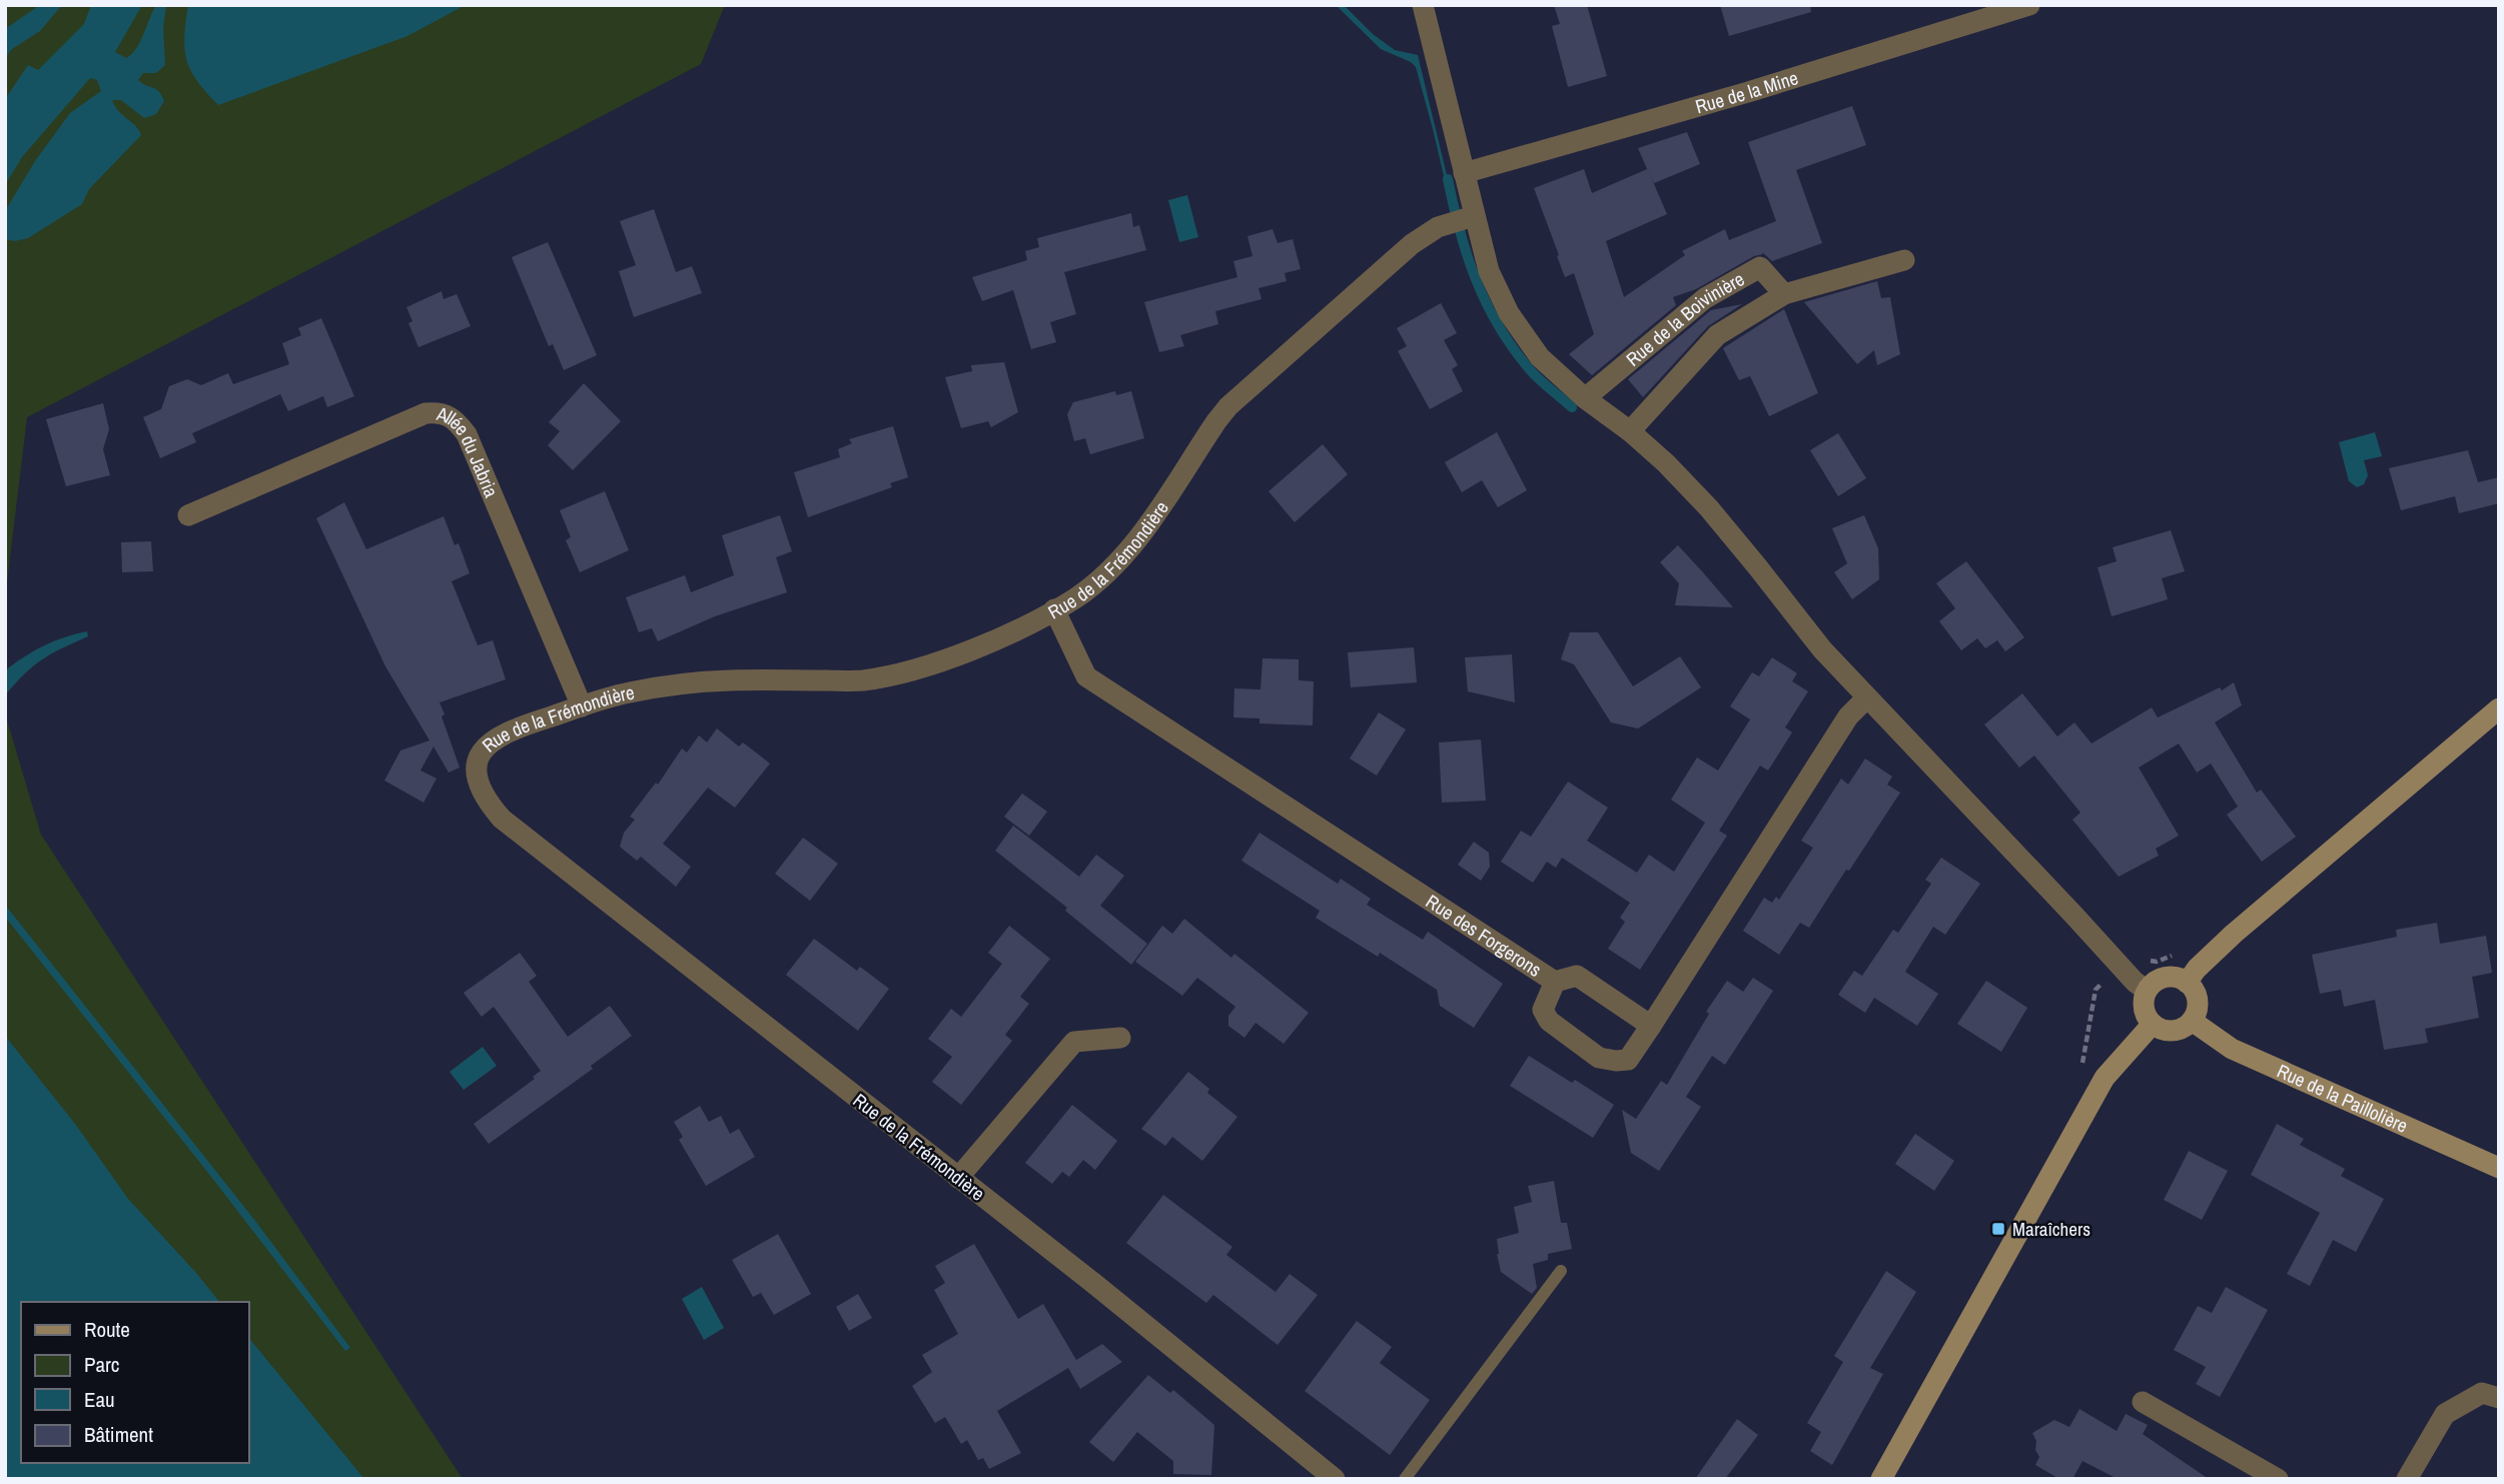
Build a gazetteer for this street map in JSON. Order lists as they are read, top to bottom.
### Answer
{
  "streets": {
    "main road": ["Rue de la Paillolière"],
    "street": [
      "Rue de la Mine",
      "Rue de la Boivinière",
      "Allée du Jabria",
      "Rue de la Frémondière",
      "Rue des Forgerons"
    ]
  },
  "crossings": [
    ["Allée du Jabria", "Rue de la Frémondière"],
    ["Rue de la Frémondière", "Rue des Forgerons"]
  ],
  "places": {
    "transit": ["Maraîchers"]
  },
  "legend": [
    "Route",
    "Parc",
    "Eau",
    "Bâtiment"
  ]
}
